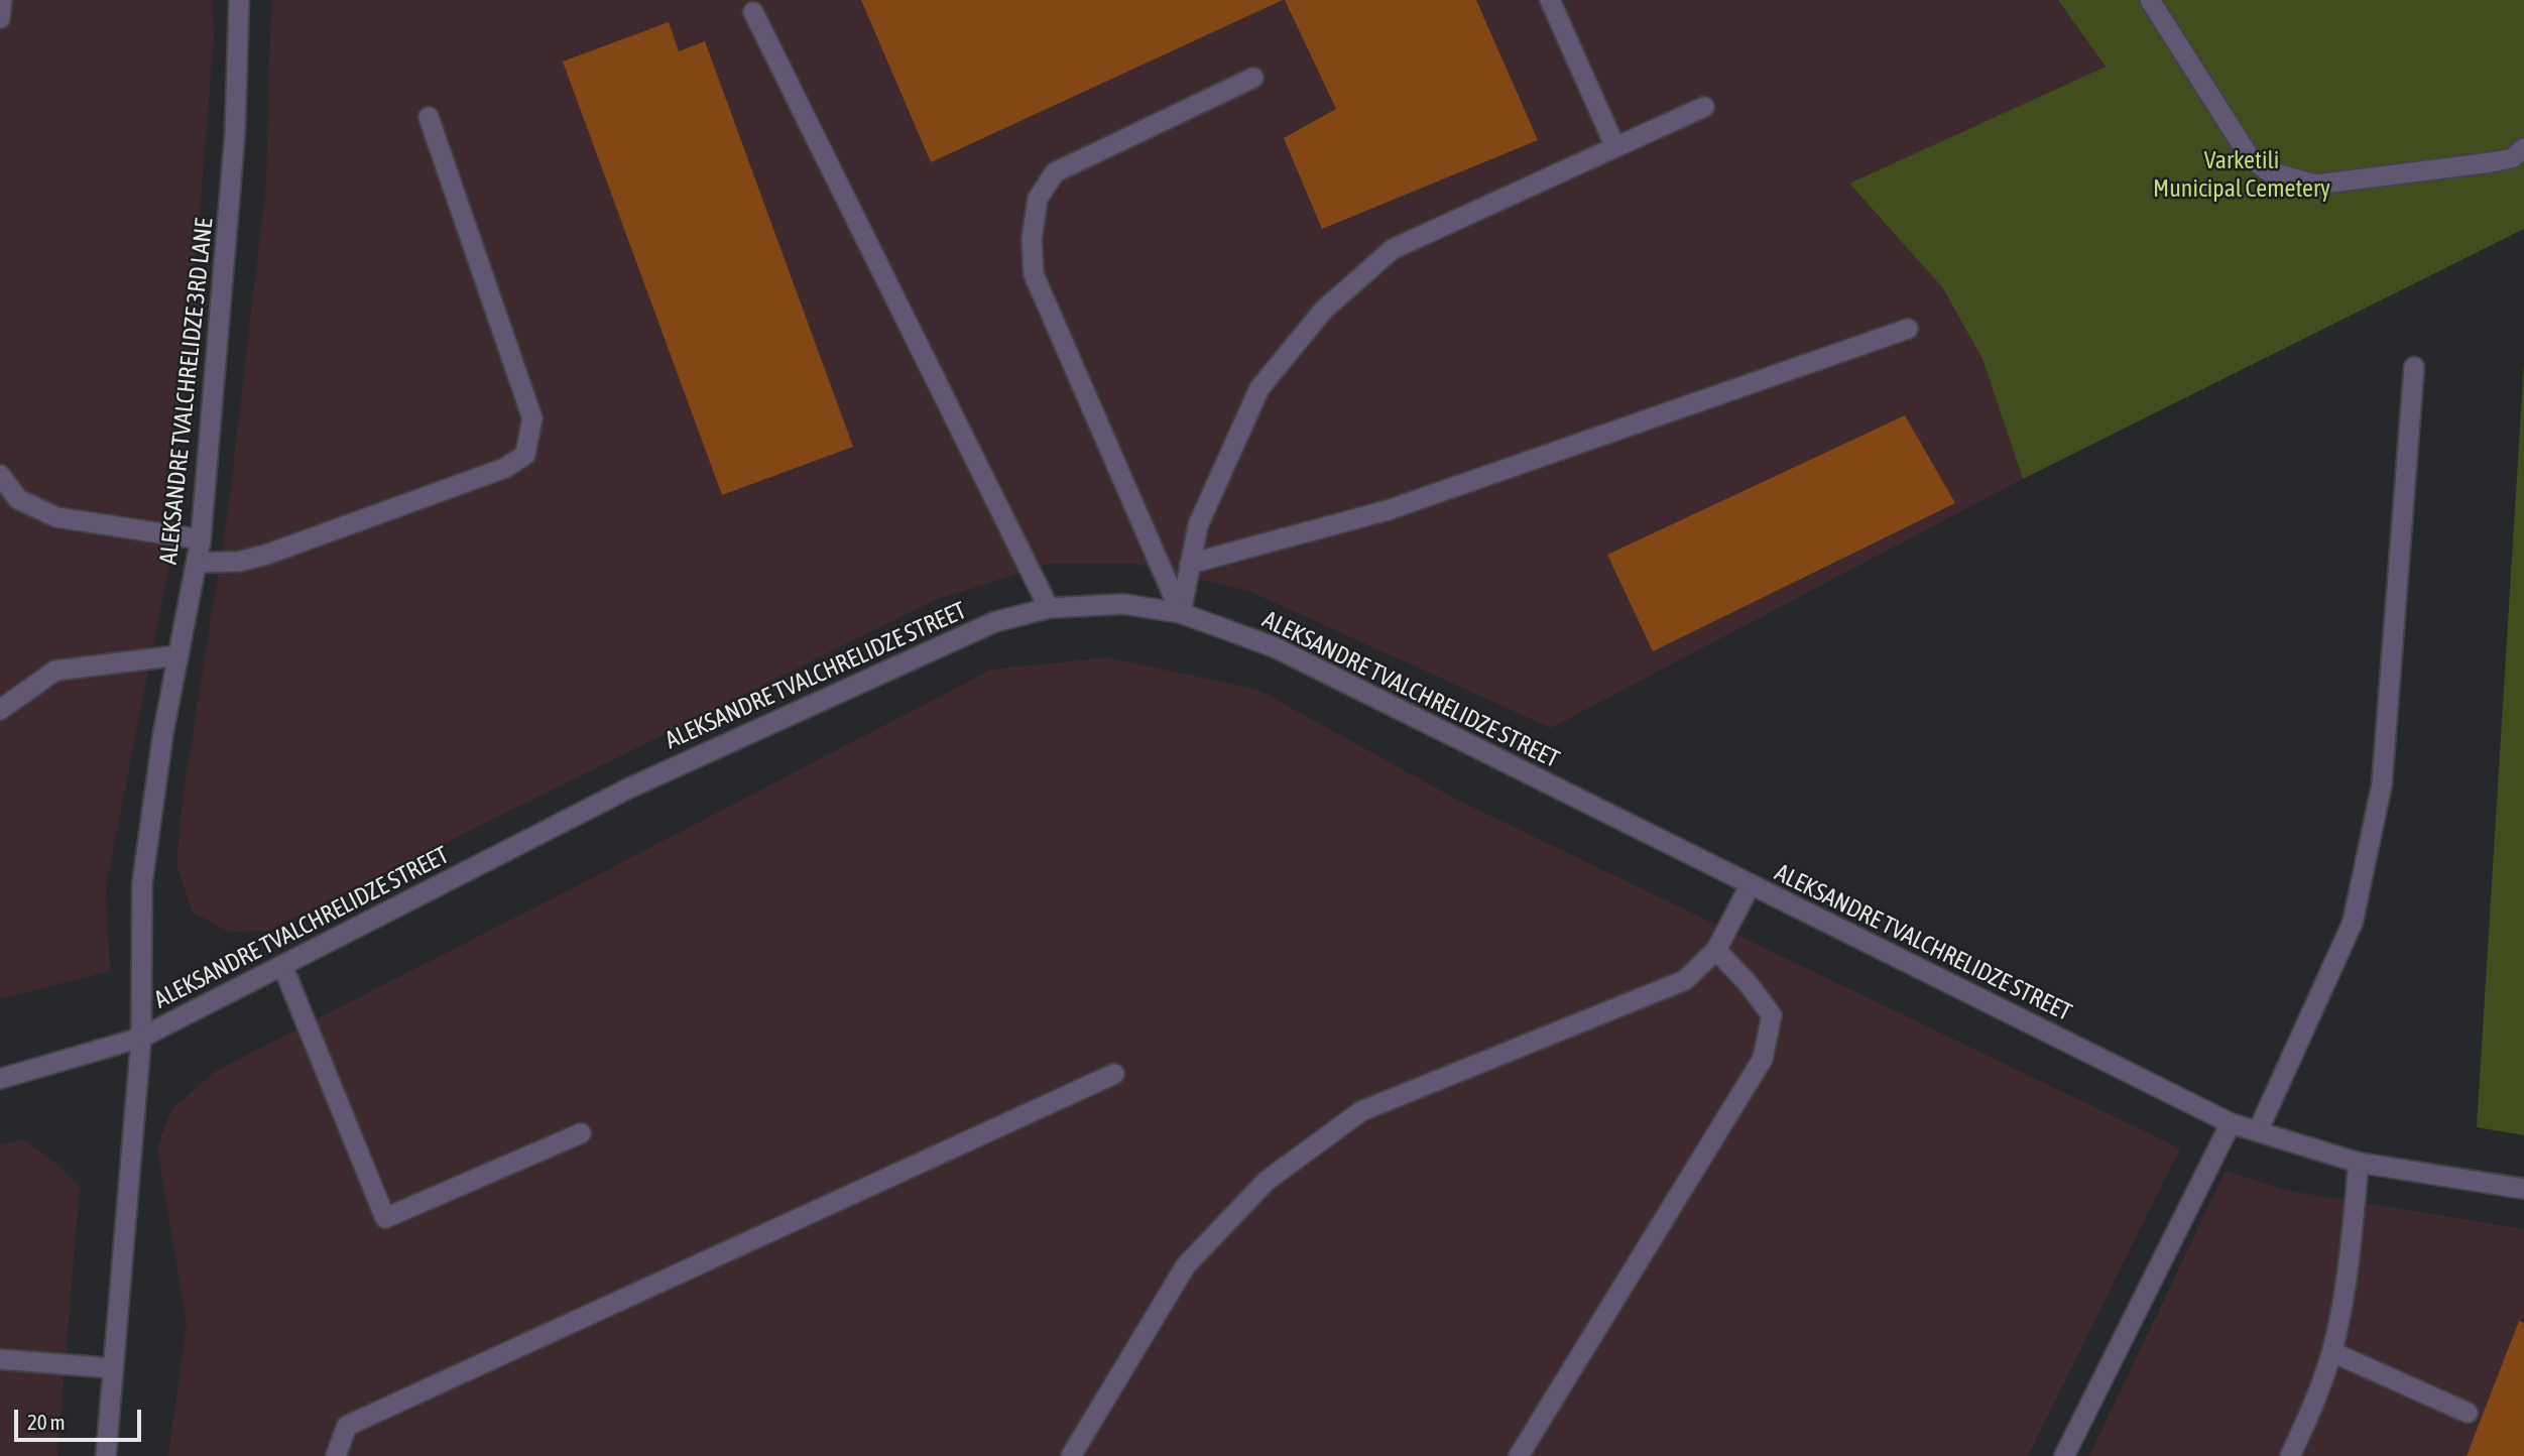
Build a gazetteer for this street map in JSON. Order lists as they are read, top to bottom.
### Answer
{
  "streets": {
    "street": ["ALEKSANDRE TVALCHRELIDZE 3RD LANE", "ALEKSANDRE TVALCHRELIDZE STREET"]
  },
  "crossings": [
    ["ALEKSANDRE TVALCHRELIDZE 3RD LANE", "ALEKSANDRE TVALCHRELIDZE STREET"]
  ],
  "parks": ["Varketili Municipal Cemetery"],
  "scale_bar": "20 m"
}
